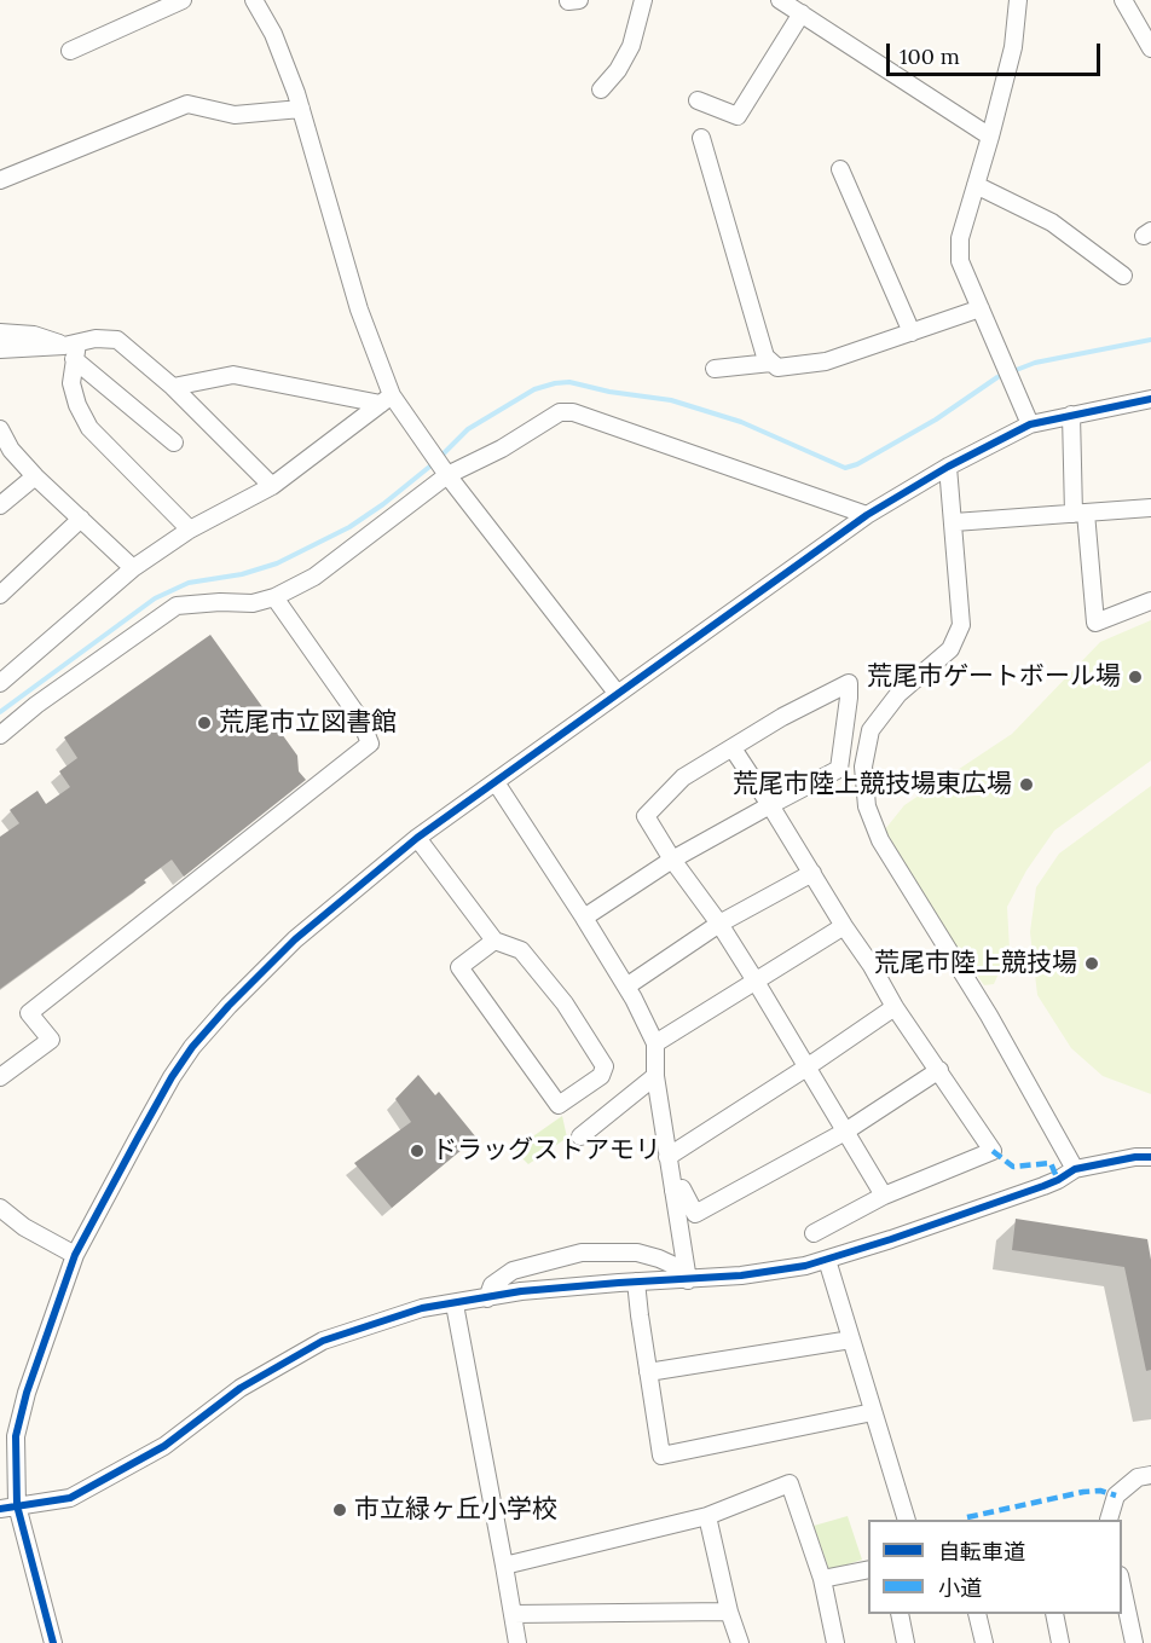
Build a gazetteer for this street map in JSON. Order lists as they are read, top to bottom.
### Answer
{
  "places": [
    "荒尾市ゲートボール場",
    "荒尾市立図書館",
    "荒尾市陸上競技場東広場",
    "荒尾市陸上競技場",
    "ドラッグストアモリ",
    "市立緑ヶ丘小学校"
  ],
  "legend": ["自転車道", "小道"],
  "scale_bar": "100 m"
}
